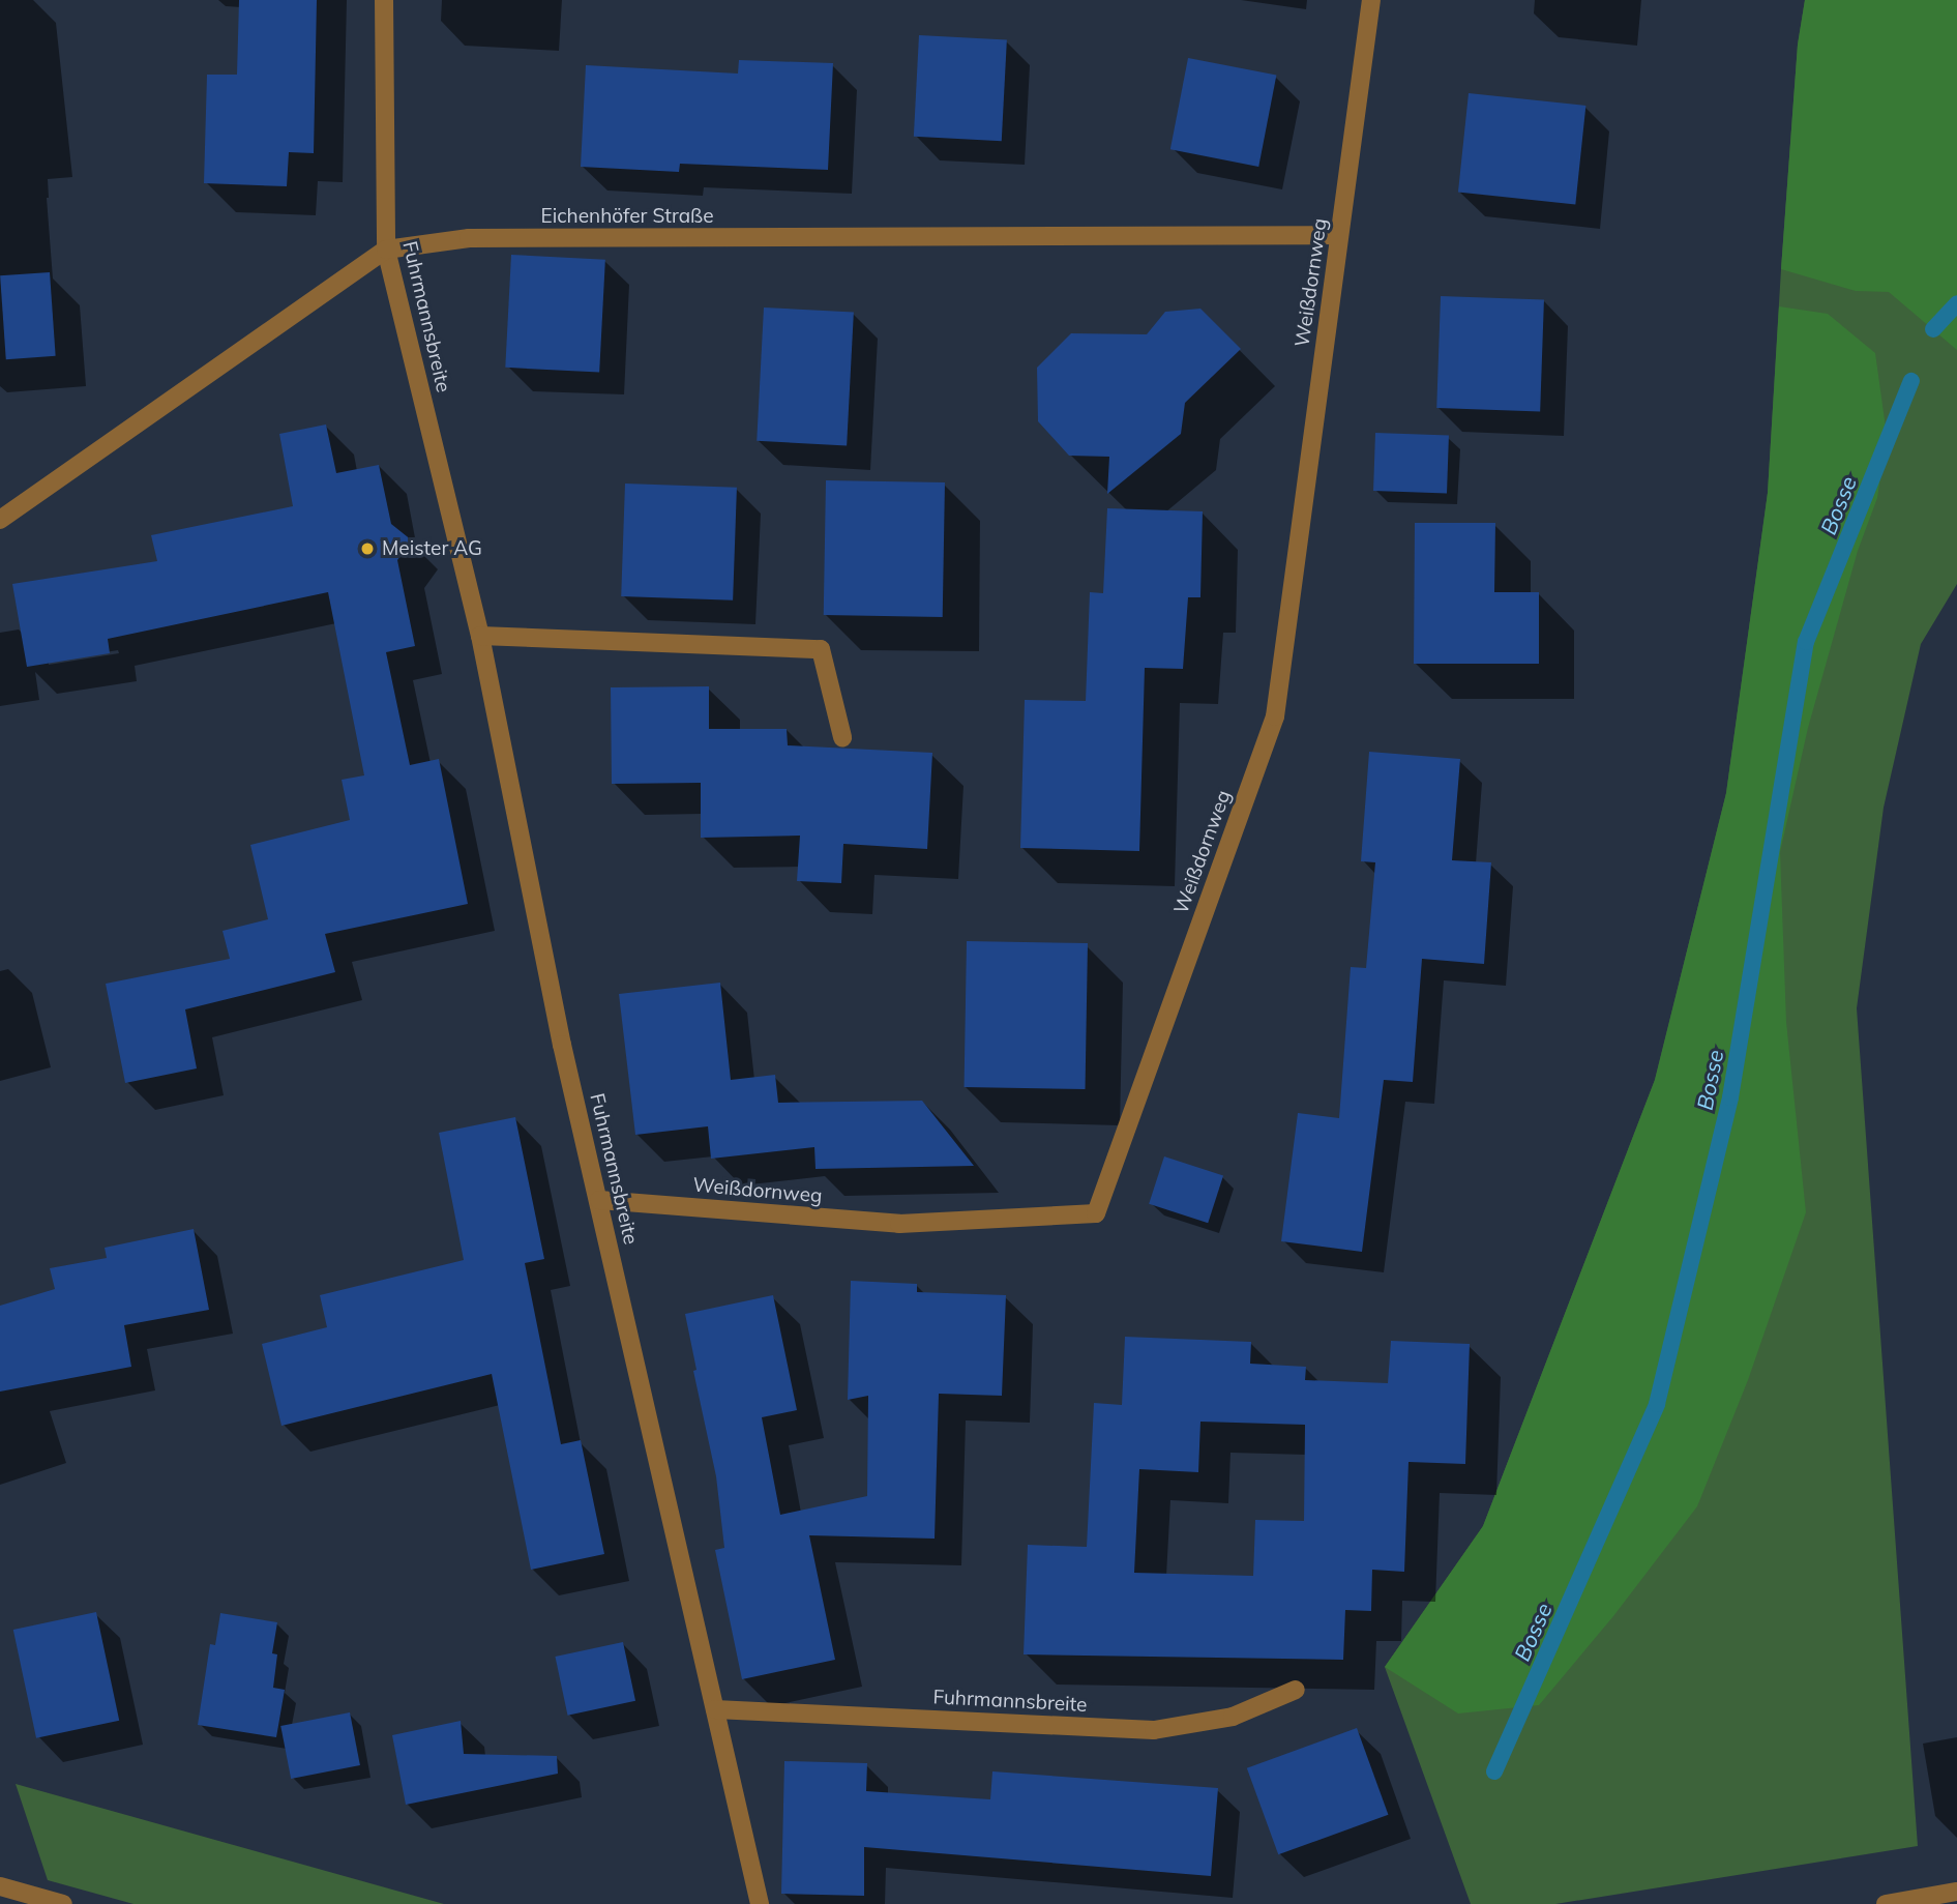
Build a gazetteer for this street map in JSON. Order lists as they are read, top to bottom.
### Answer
{
  "streets": {
    "street": ["Eichenhöfer Straße", "Weißdornweg", "Fuhrmannsbreite"]
  },
  "crossings": [
    ["Eichenhöfer Straße", "Weißdornweg"],
    ["Eichenhöfer Straße", "Fuhrmannsbreite"],
    ["Weißdornweg", "Fuhrmannsbreite"]
  ],
  "water": ["Bosse"],
  "places": ["Meister AG"]
}
